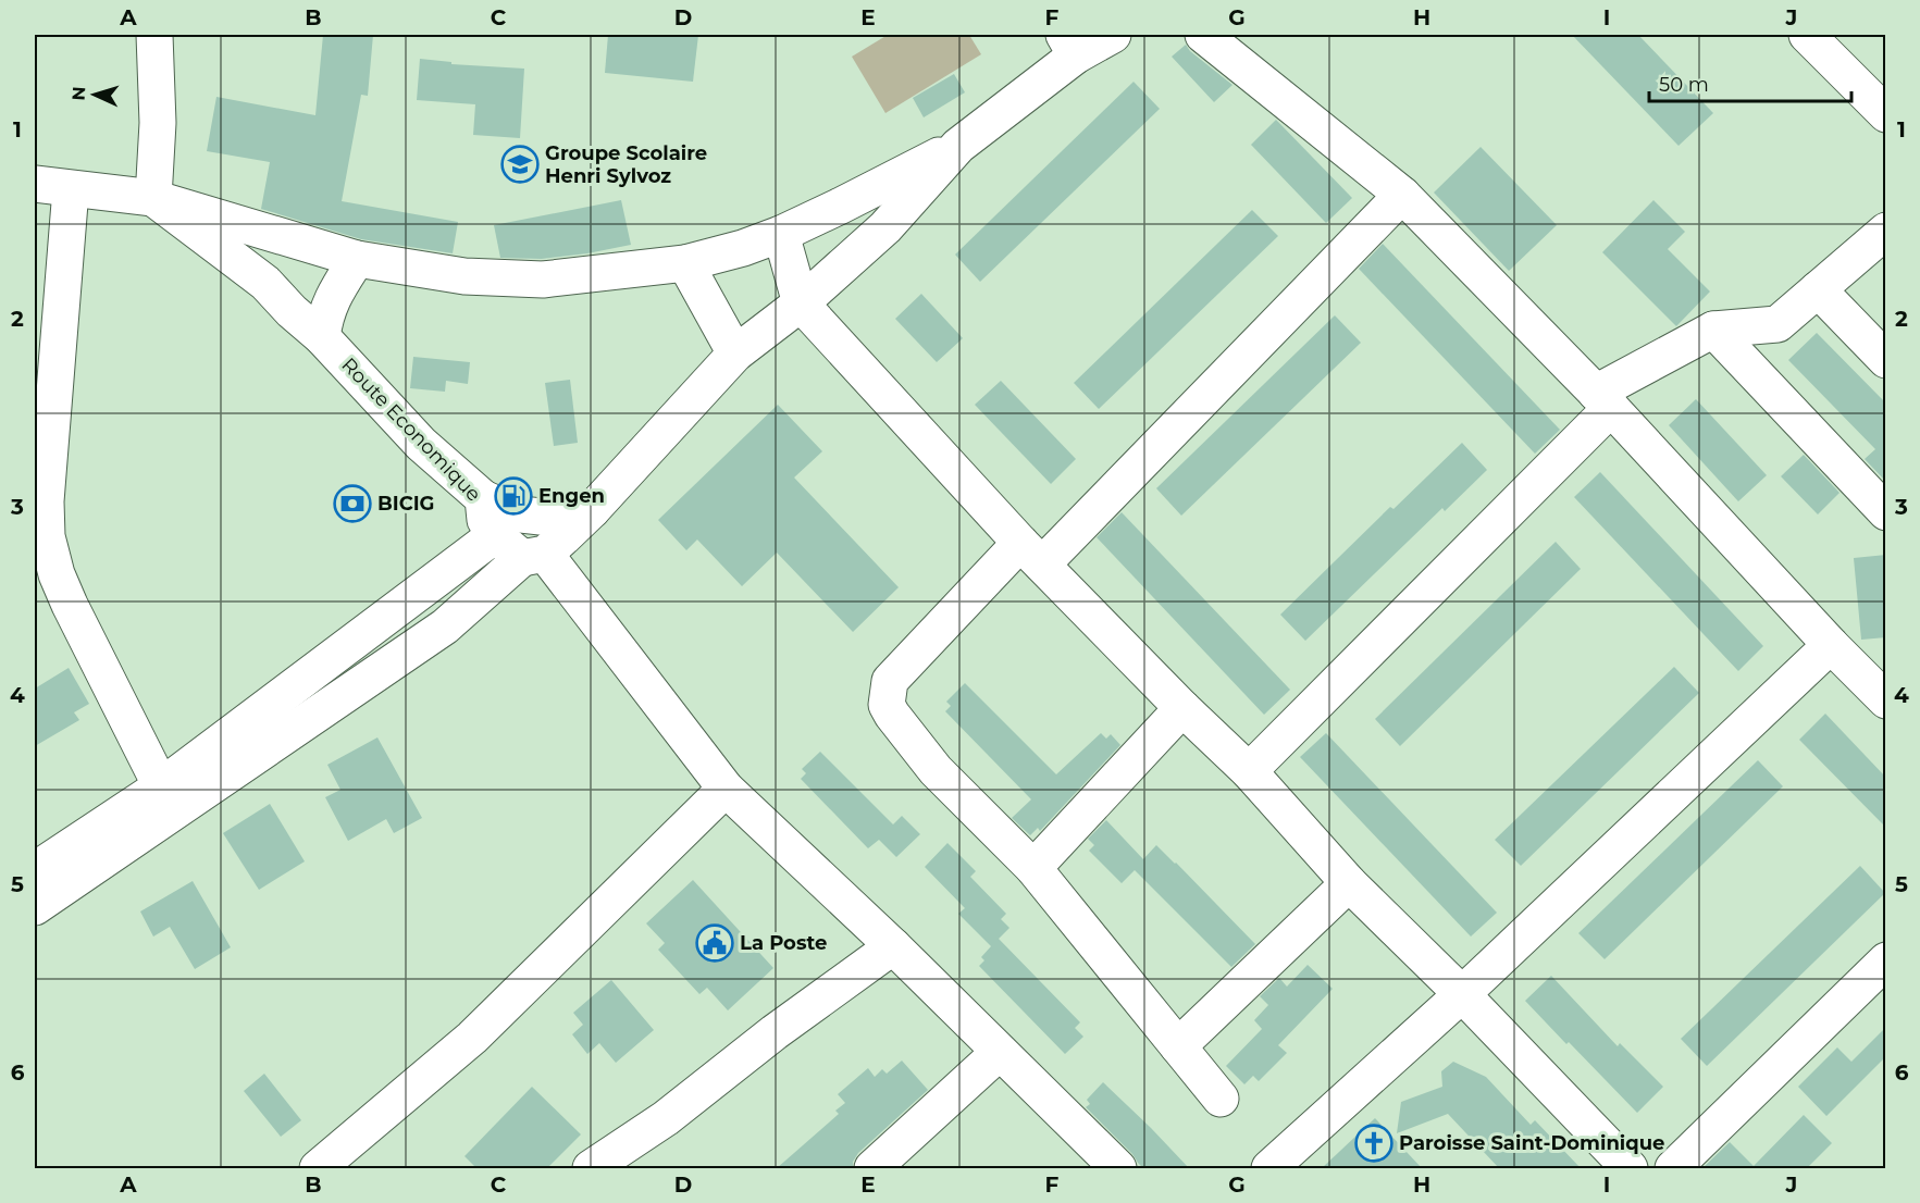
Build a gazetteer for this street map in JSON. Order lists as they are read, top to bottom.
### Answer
{
  "streets": {
    "main road": ["Route Economique"]
  },
  "places": {
    "school or university": ["Groupe Scolaire Henri Sylvoz"],
    "fuel station": ["Engen"],
    "bank": ["BICIG"],
    "public building": ["La Poste"],
    "church": ["Paroisse Saint-Dominique"]
  },
  "scale_bar": "50 m",
  "north": "left",
  "grid": {
    "columns": [
      "A",
      "B",
      "C",
      "D",
      "E",
      "F",
      "G",
      "H",
      "I",
      "J"
    ],
    "rows": [
      "1",
      "2",
      "3",
      "4",
      "5",
      "6"
    ]
  }
}
